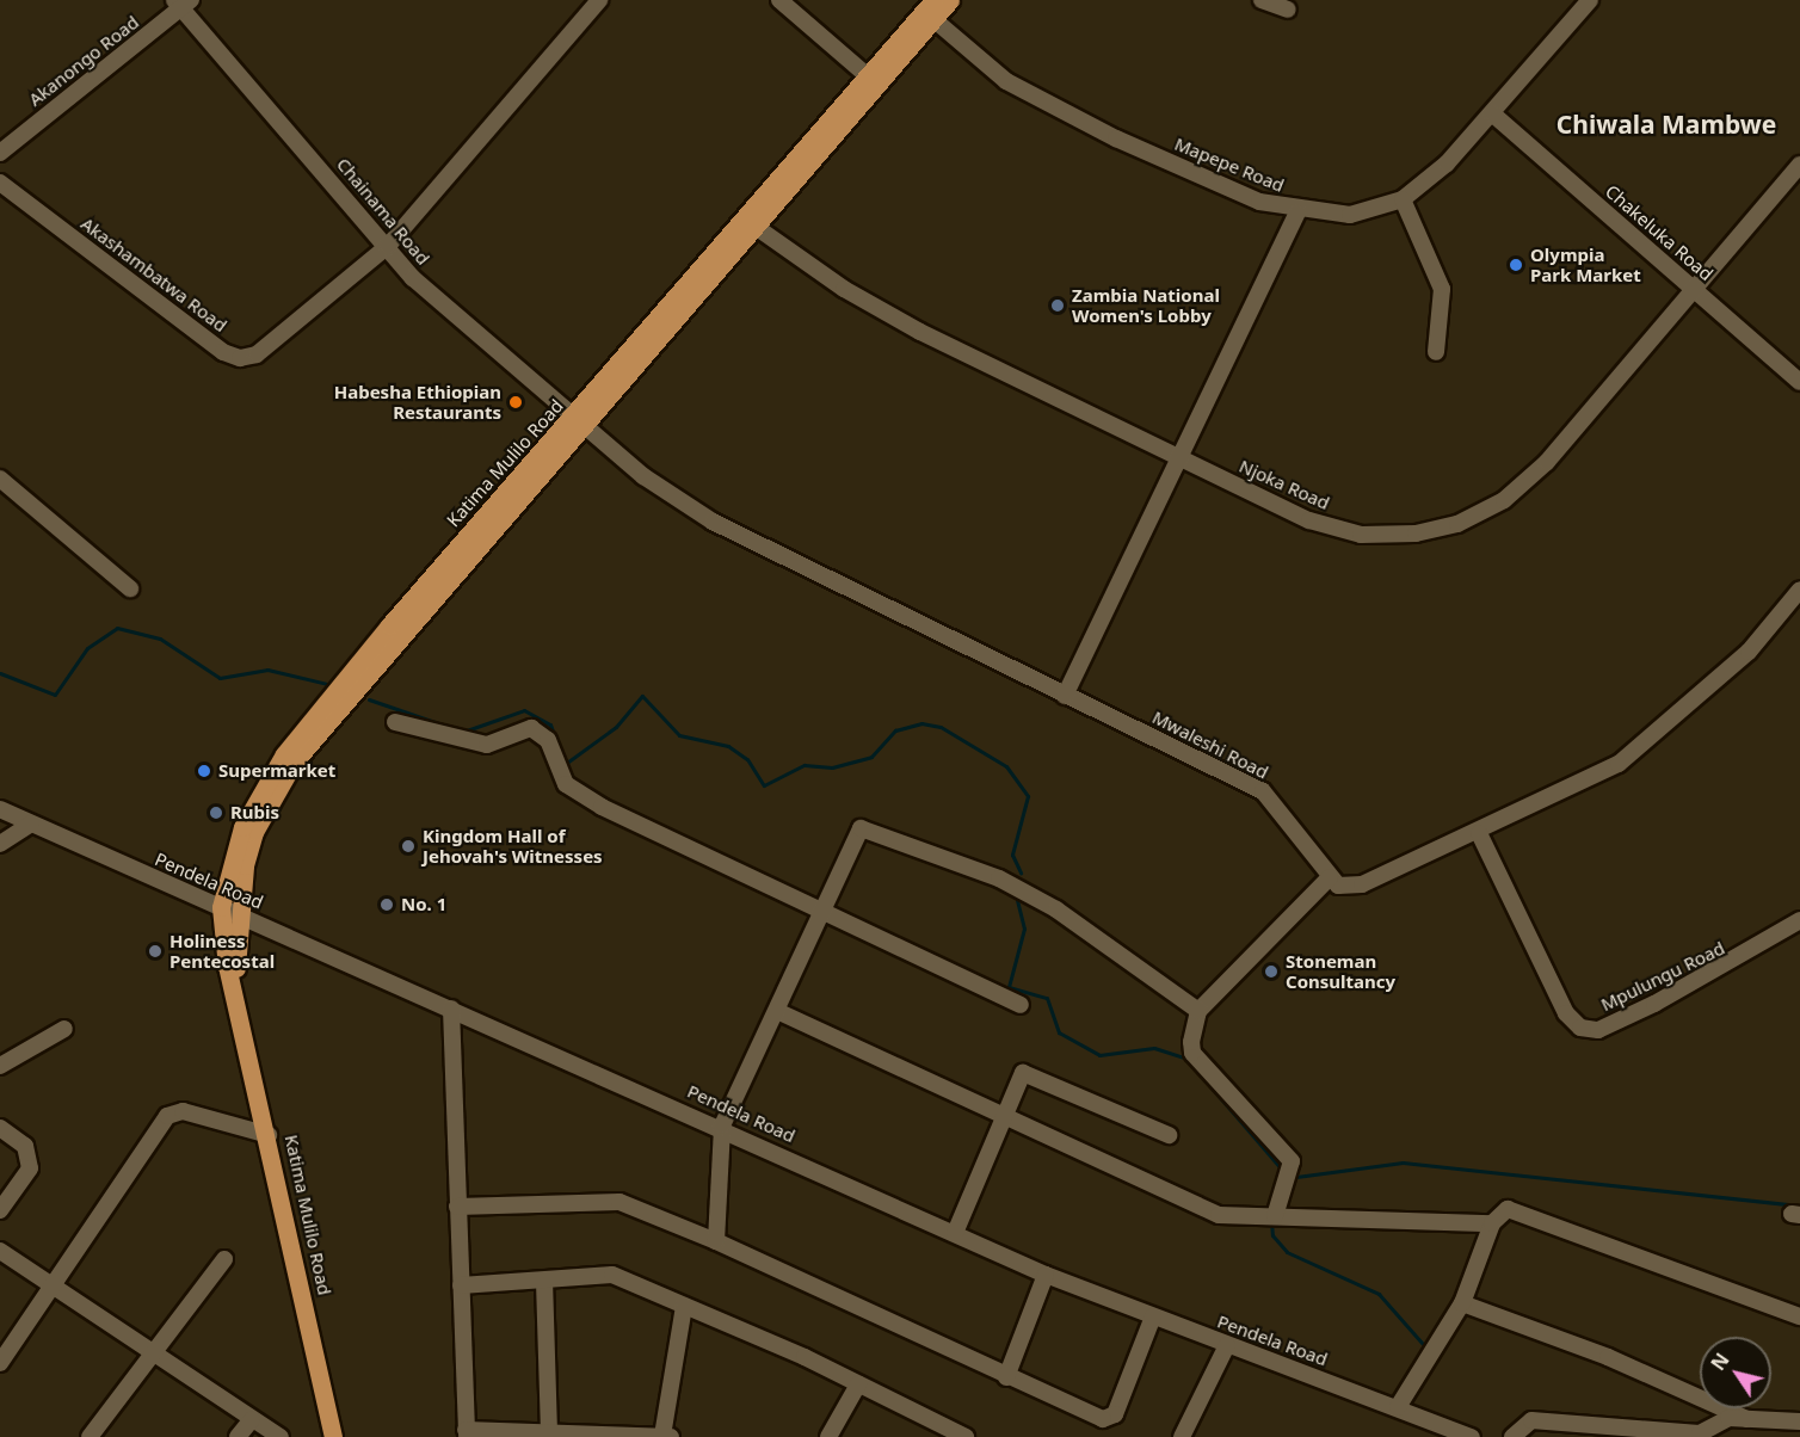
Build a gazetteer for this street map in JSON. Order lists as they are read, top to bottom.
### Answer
{
  "streets": {
    "main road": ["Katima Mulilo Road"],
    "street": [
      "Akanongo Road",
      "Mapepe Road",
      "Chainama Road",
      "Chakeluka Road",
      "Akashambatwa Road",
      "Njoka Road",
      "Mwaleshi Road",
      "Pendela Road",
      "Mpulungu Road"
    ]
  },
  "crossings": [
    ["Akanongo Road", "Chainama Road"],
    ["Mapepe Road", "Chakeluka Road"],
    ["Mapepe Road", "Katima Mulilo Road"],
    ["Chainama Road", "Akashambatwa Road"],
    ["Chainama Road", "Katima Mulilo Road"],
    ["Chainama Road", "Mwaleshi Road"],
    ["Chakeluka Road", "Njoka Road"],
    ["Katima Mulilo Road", "Njoka Road"],
    ["Katima Mulilo Road", "Mwaleshi Road"],
    ["Katima Mulilo Road", "Pendela Road"]
  ],
  "districts": ["Chiwala Mambwe"],
  "places": [
    "Olympia Park Market",
    "Zambia National Women's Lobby",
    "Habesha Ethiopian Restaurants",
    "Supermarket",
    "Rubis",
    "Kingdom Hall of Jehovah's Witnesses",
    "No. 1",
    "Holiness Pentecostal",
    "Stoneman Consultancy"
  ],
  "north": "top left"
}
